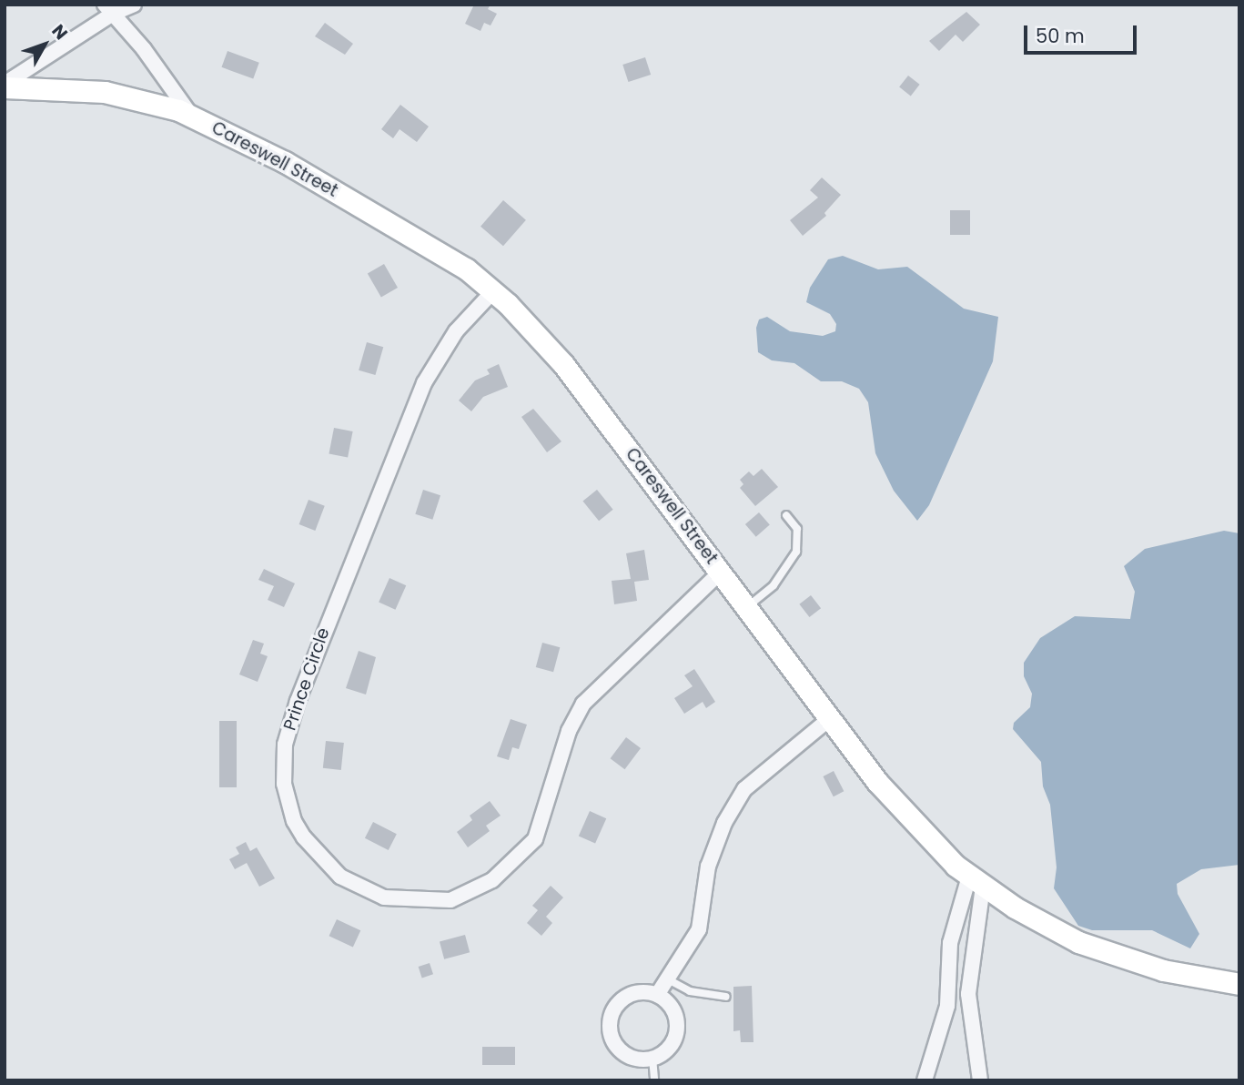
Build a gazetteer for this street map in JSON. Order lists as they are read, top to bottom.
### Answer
{
  "streets": {
    "main road": ["Careswell Street"],
    "street": ["Prince Circle"]
  },
  "crossings": [
    ["Careswell Street", "Prince Circle"]
  ],
  "scale_bar": "50 m",
  "north": "top right"
}
